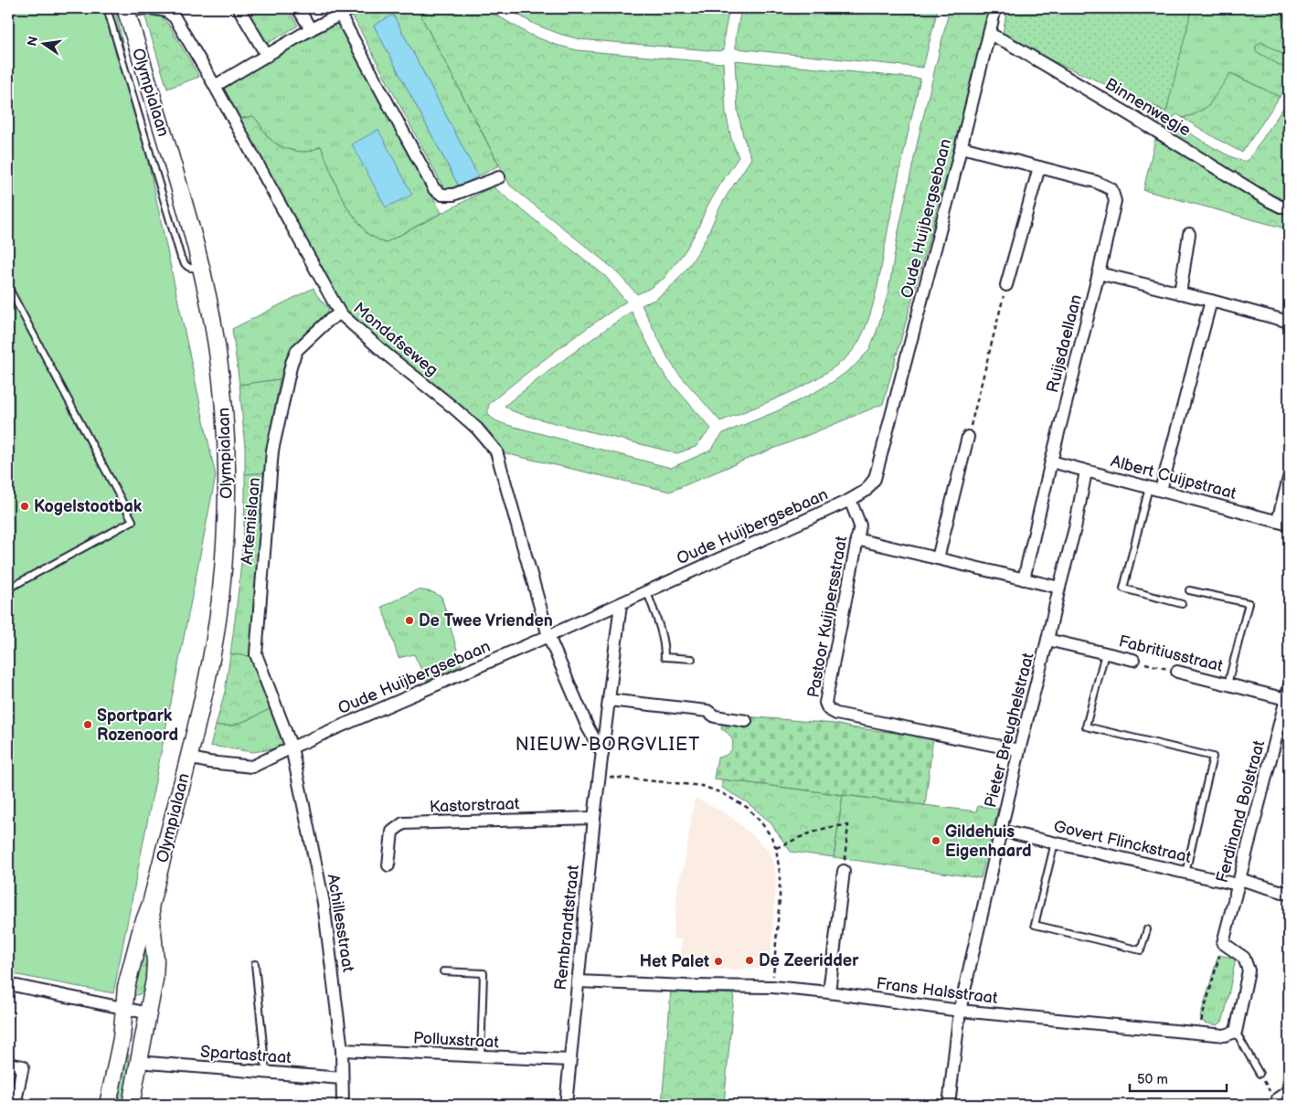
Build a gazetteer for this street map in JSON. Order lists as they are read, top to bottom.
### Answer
{
  "streets": {
    "main road": ["Olympialaan"],
    "street": [
      "Binnenwegje",
      "Oude Huijbergsebaan",
      "Mondafseweg",
      "Ruijsdaellaan",
      "Albert Cuijpstraat",
      "Artemislaan",
      "Pastoor Kuijpersstraat",
      "Fabritiusstraat",
      "Pieter Breughelstraat",
      "Kastorstraat",
      "Ferdinand Bolstraat",
      "Govert Flinckstraat",
      "Achillesstraat",
      "Rembrandtstraat",
      "Frans Halsstraat",
      "Polluxstraat",
      "Spartastraat"
    ]
  },
  "crossings": [
    ["Olympialaan", "Oude Huijbergsebaan"],
    ["Binnenwegje", "Oude Huijbergsebaan"],
    ["Oude Huijbergsebaan", "Mondafseweg"],
    ["Oude Huijbergsebaan", "Ruijsdaellaan"],
    ["Oude Huijbergsebaan", "Artemislaan"],
    ["Oude Huijbergsebaan", "Pastoor Kuijpersstraat"],
    ["Oude Huijbergsebaan", "Achillesstraat"],
    ["Oude Huijbergsebaan", "Rembrandtstraat"],
    ["Mondafseweg", "Artemislaan"],
    ["Ruijsdaellaan", "Albert Cuijpstraat"],
    ["Albert Cuijpstraat", "Pieter Breughelstraat"],
    ["Artemislaan", "Achillesstraat"],
    ["Pastoor Kuijpersstraat", "Pieter Breughelstraat"],
    ["Fabritiusstraat", "Pieter Breughelstraat"],
    ["Fabritiusstraat", "Ferdinand Bolstraat"],
    ["Pieter Breughelstraat", "Govert Flinckstraat"],
    ["Pieter Breughelstraat", "Frans Halsstraat"],
    ["Kastorstraat", "Rembrandtstraat"],
    ["Ferdinand Bolstraat", "Govert Flinckstraat"],
    ["Achillesstraat", "Polluxstraat"],
    ["Achillesstraat", "Spartastraat"],
    ["Rembrandtstraat", "Frans Halsstraat"],
    ["Rembrandtstraat", "Polluxstraat"]
  ],
  "districts": ["NIEUW-BORGVLIET"],
  "places": [
    "Kogelstootbak",
    "De Twee Vrienden",
    "Sportpark Rozenoord",
    "Gildehuis Eigenhaard",
    "De Zeeridder",
    "Het Palet"
  ],
  "scale_bar": "50 m",
  "north": "left"
}
